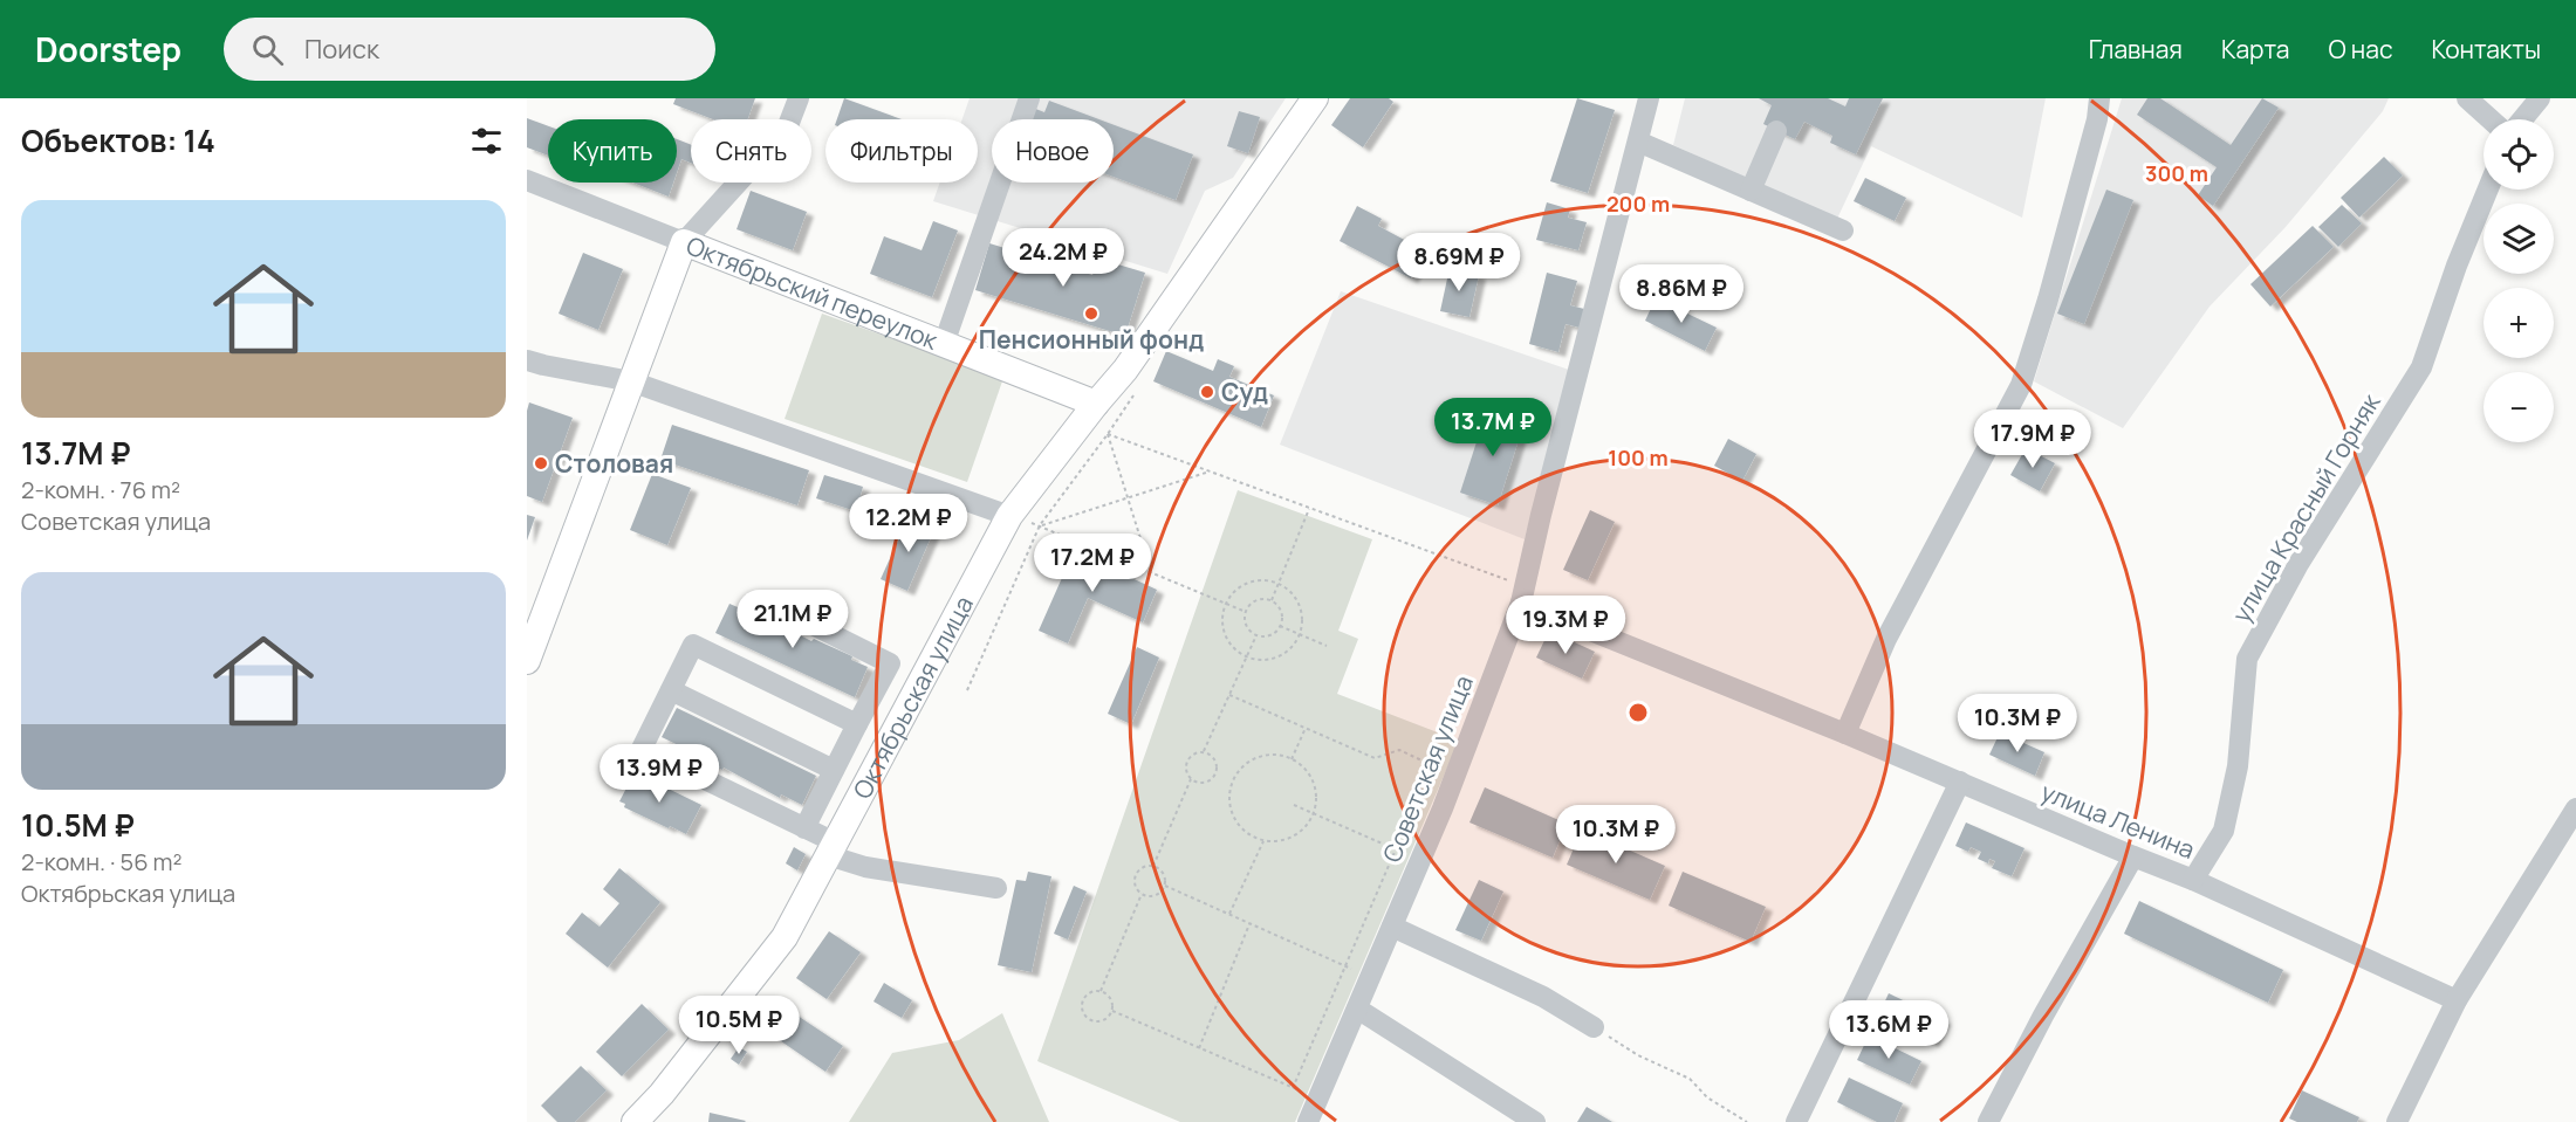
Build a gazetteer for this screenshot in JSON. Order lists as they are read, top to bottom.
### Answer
{
  "streets": {
    "main road": ["Октябрьский переулок", "Октябрьская улица"],
    "street": ["улица Красный Горняк", "Советская улица", "улица Ленина"]
  },
  "crossings": [
    ["Октябрьский переулок", "Октябрьская улица"],
    ["улица Красный Горняк", "улица Ленина"],
    ["Советская улица", "улица Ленина"]
  ],
  "places": ["Пенсионный фонд", "Суд", "Столовая"],
  "page": {
    "header": "Doorstep",
    "search": "Поиск",
    "nav": [
      "Главная",
      "Карта",
      "О нас",
      "Контакты"
    ],
    "heading": "Объектов: 14",
    "map_buttons": ["+", "−"],
    "chip": [
      "Купить",
      "Снять",
      "Фильтры",
      "Новое"
    ],
    "list": [
      {
        "name": "13.7M ₽",
        "note": "2-комн. · 76 m² · Советская улица"
      },
      {
        "name": "10.5M ₽",
        "note": "2-комн. · 56 m² · Октябрьская улица"
      }
    ],
    "price": [
      "24.2M ₽",
      "8.69M ₽",
      "8.86M ₽",
      "13.7M ₽",
      "17.9M ₽",
      "12.2M ₽",
      "17.2M ₽",
      "21.1M ₽",
      "19.3M ₽",
      "10.3M ₽",
      "13.9M ₽",
      "10.3M ₽",
      "10.5M ₽",
      "13.6M ₽"
    ]
  },
  "rings": ["300 m", "200 m", "100 m"]
}
